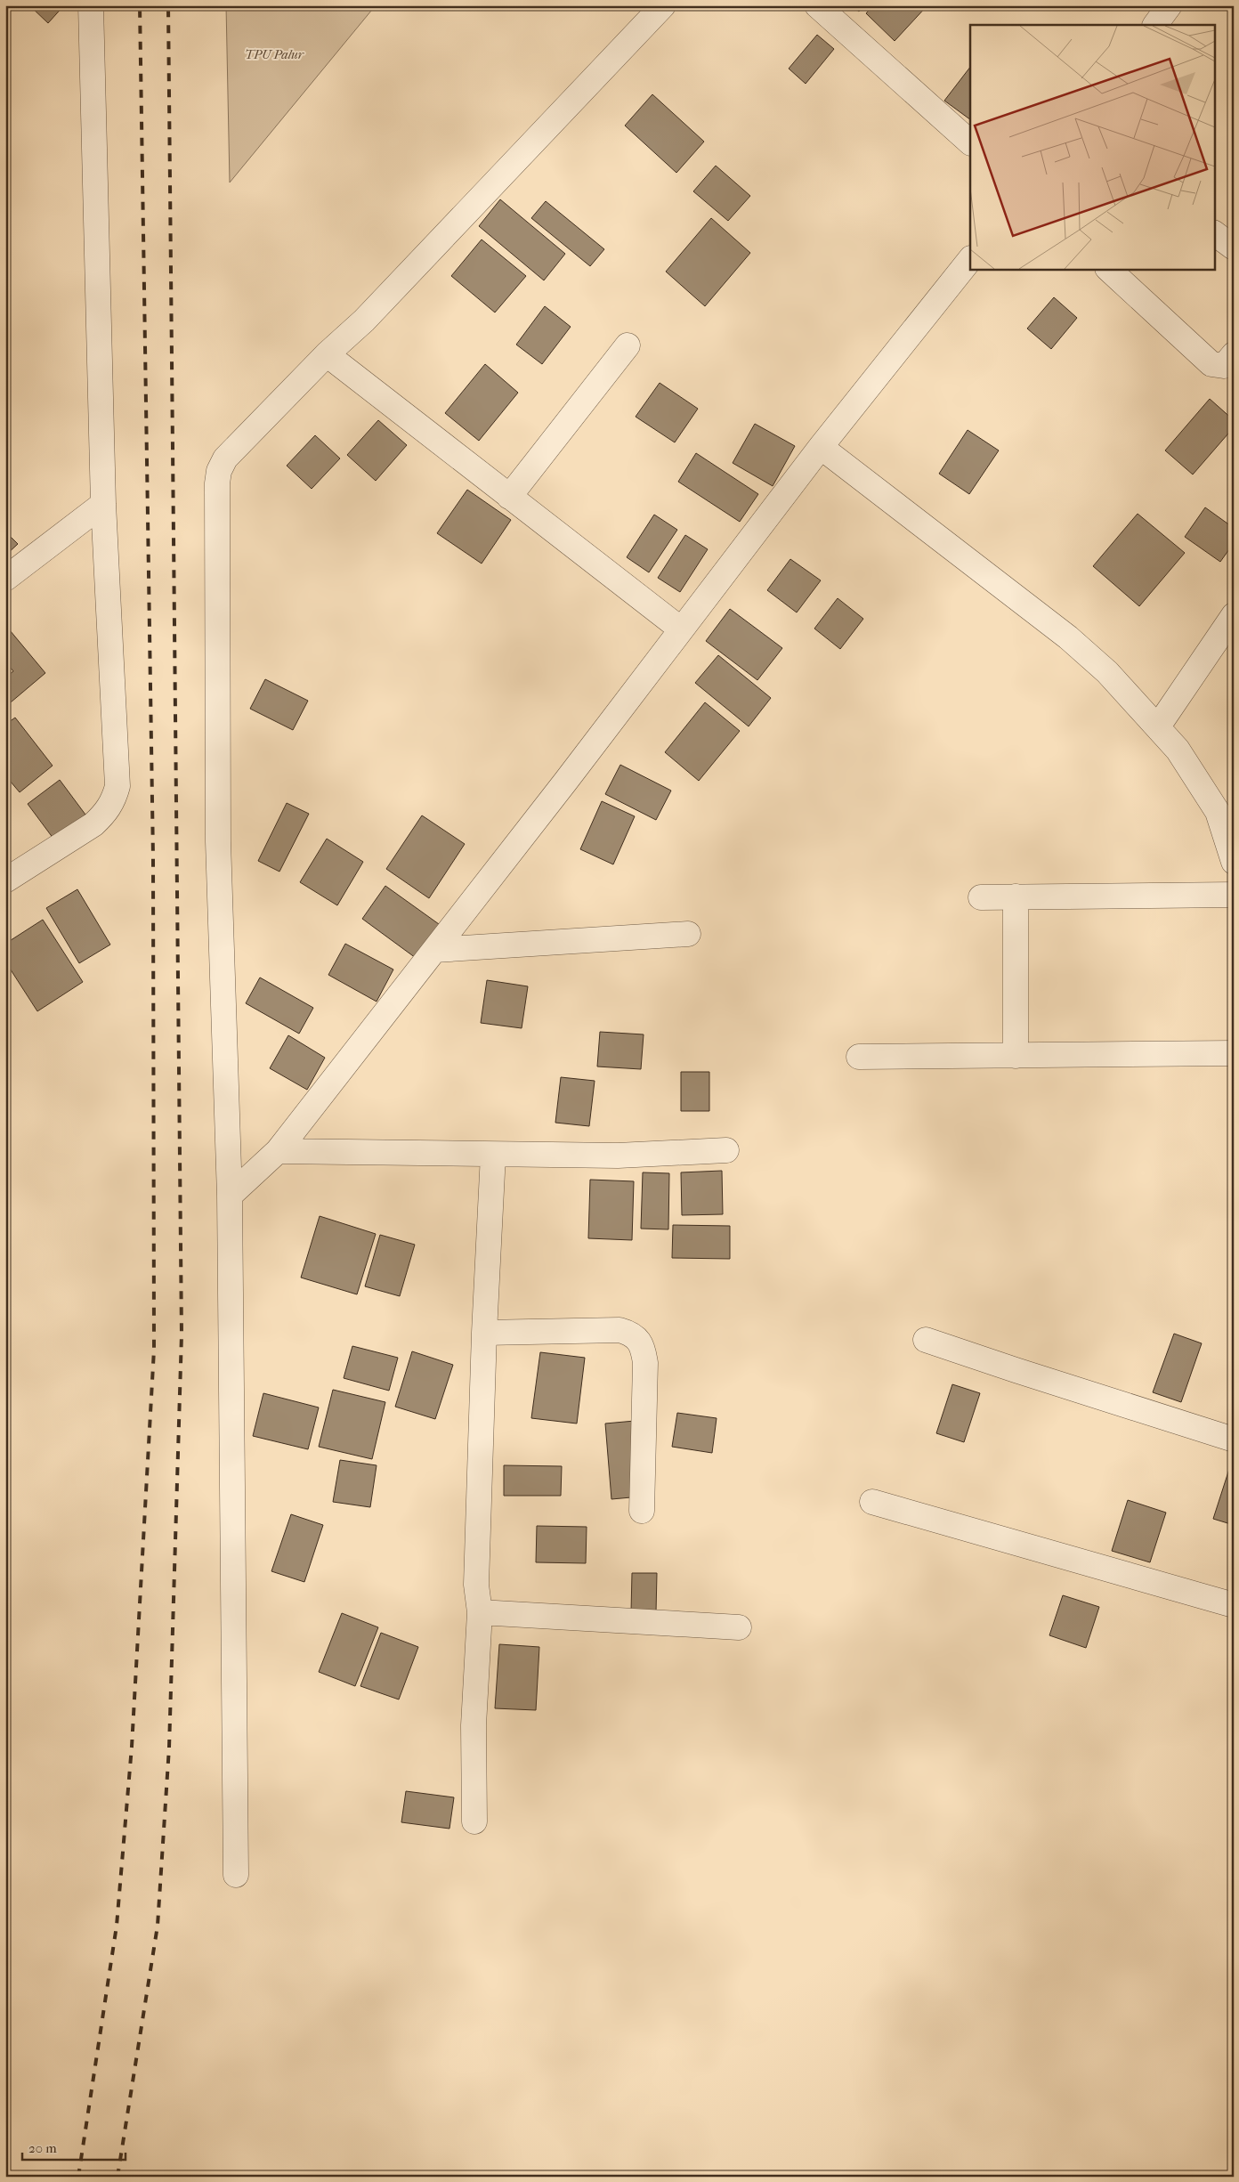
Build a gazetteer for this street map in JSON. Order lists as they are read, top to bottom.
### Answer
{
  "parks": ["TPU Palur"],
  "scale_bar": "20 m"
}
